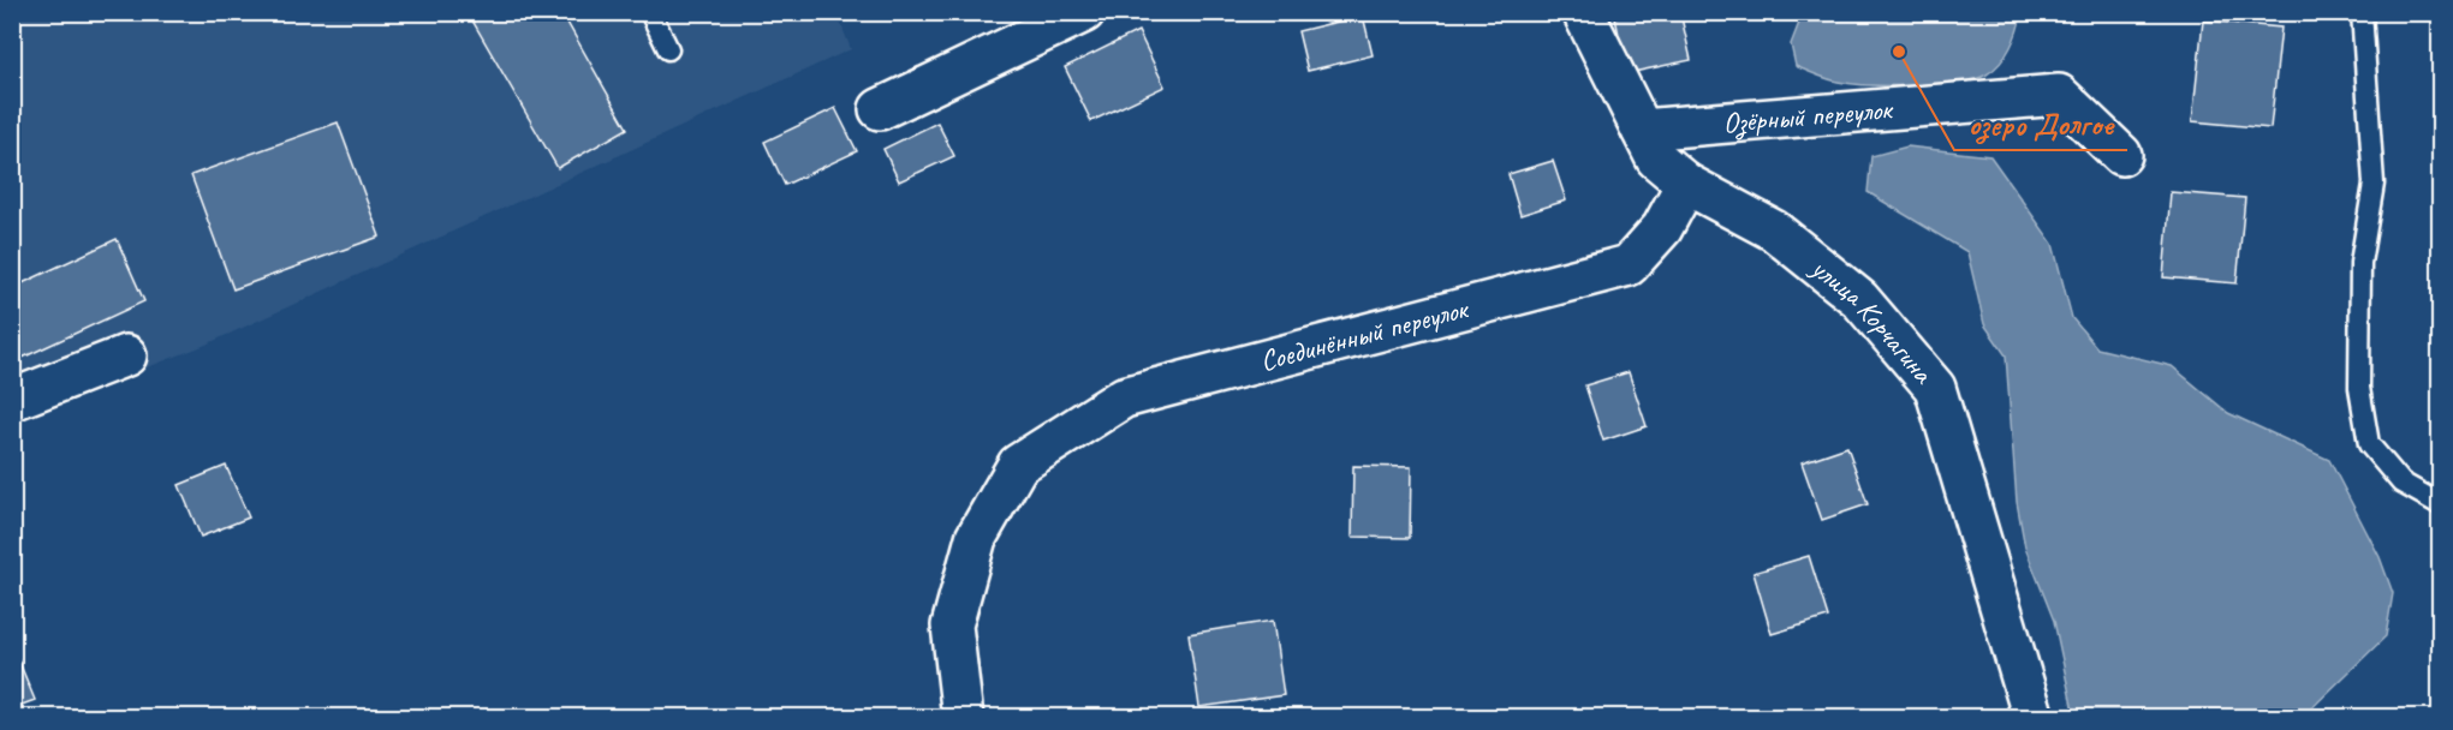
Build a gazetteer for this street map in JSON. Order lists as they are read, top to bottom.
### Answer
{
  "streets": {
    "street": ["Озёрный переулок", "улица Корчагина", "Соединённый переулок"]
  },
  "crossings": [
    ["Озёрный переулок", "улица Корчагина"],
    ["улица Корчагина", "Соединённый переулок"]
  ],
  "places": ["озеро Долгое"]
}
